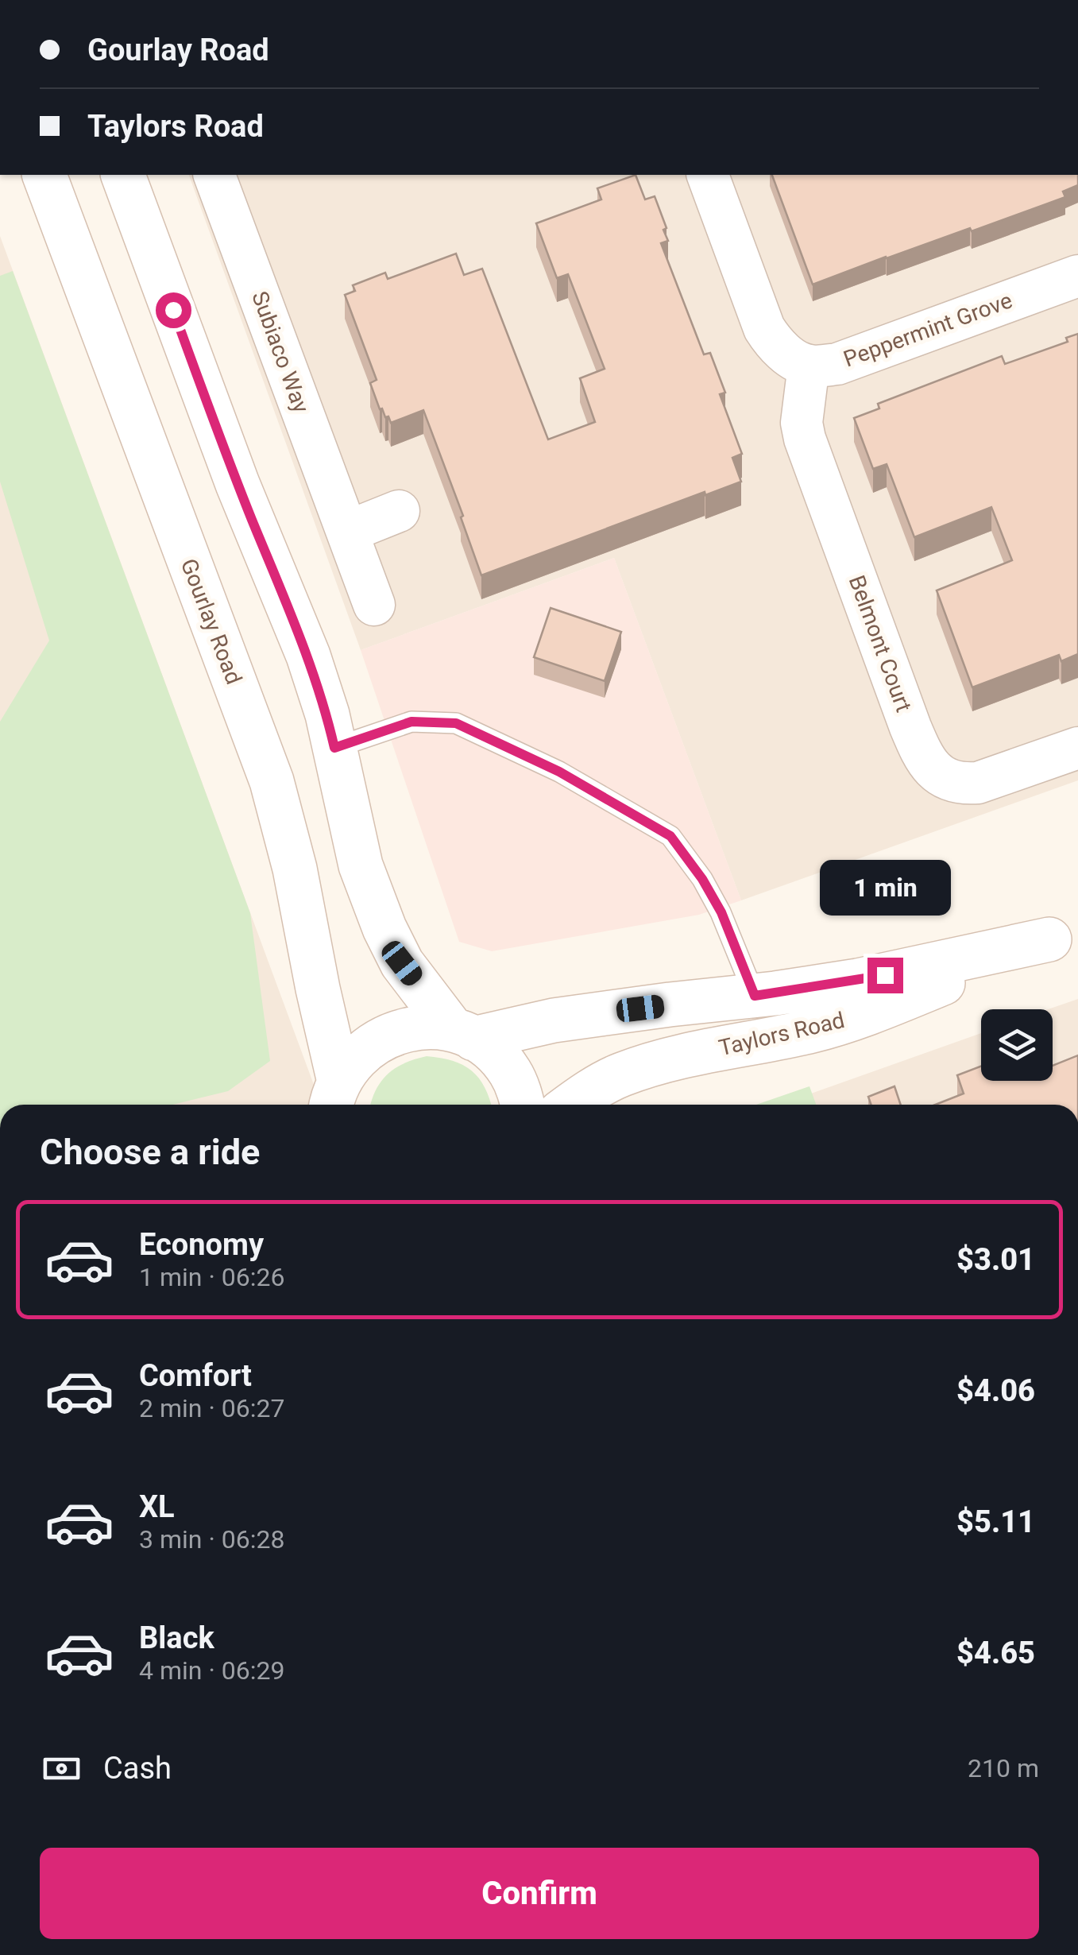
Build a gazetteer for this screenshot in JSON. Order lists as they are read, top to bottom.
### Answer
{
  "streets": {
    "main road": ["Gourlay Road", "Taylors Road"],
    "street": ["Peppermint Grove", "Subiaco Way", "Belmont Court"]
  },
  "crossings": [
    ["Peppermint Grove", "Belmont Court"],
    ["Gourlay Road", "Taylors Road"]
  ],
  "page": {
    "banner": ["Gourlay Road", "Taylors Road"],
    "bubble": "1 min",
    "heading": "Choose a ride",
    "list": [
      {
        "name": "Economy",
        "note": "1 min · 06:26",
        "value": "$3.01"
      },
      {
        "name": "Comfort",
        "note": "2 min · 06:27",
        "value": "$4.06"
      },
      {
        "name": "XL",
        "note": "3 min · 06:28",
        "value": "$5.11"
      },
      {
        "name": "Black",
        "note": "4 min · 06:29",
        "value": "$4.65"
      }
    ],
    "pay": ["Cash", "210 m"],
    "buttons": "Confirm"
  }
}
